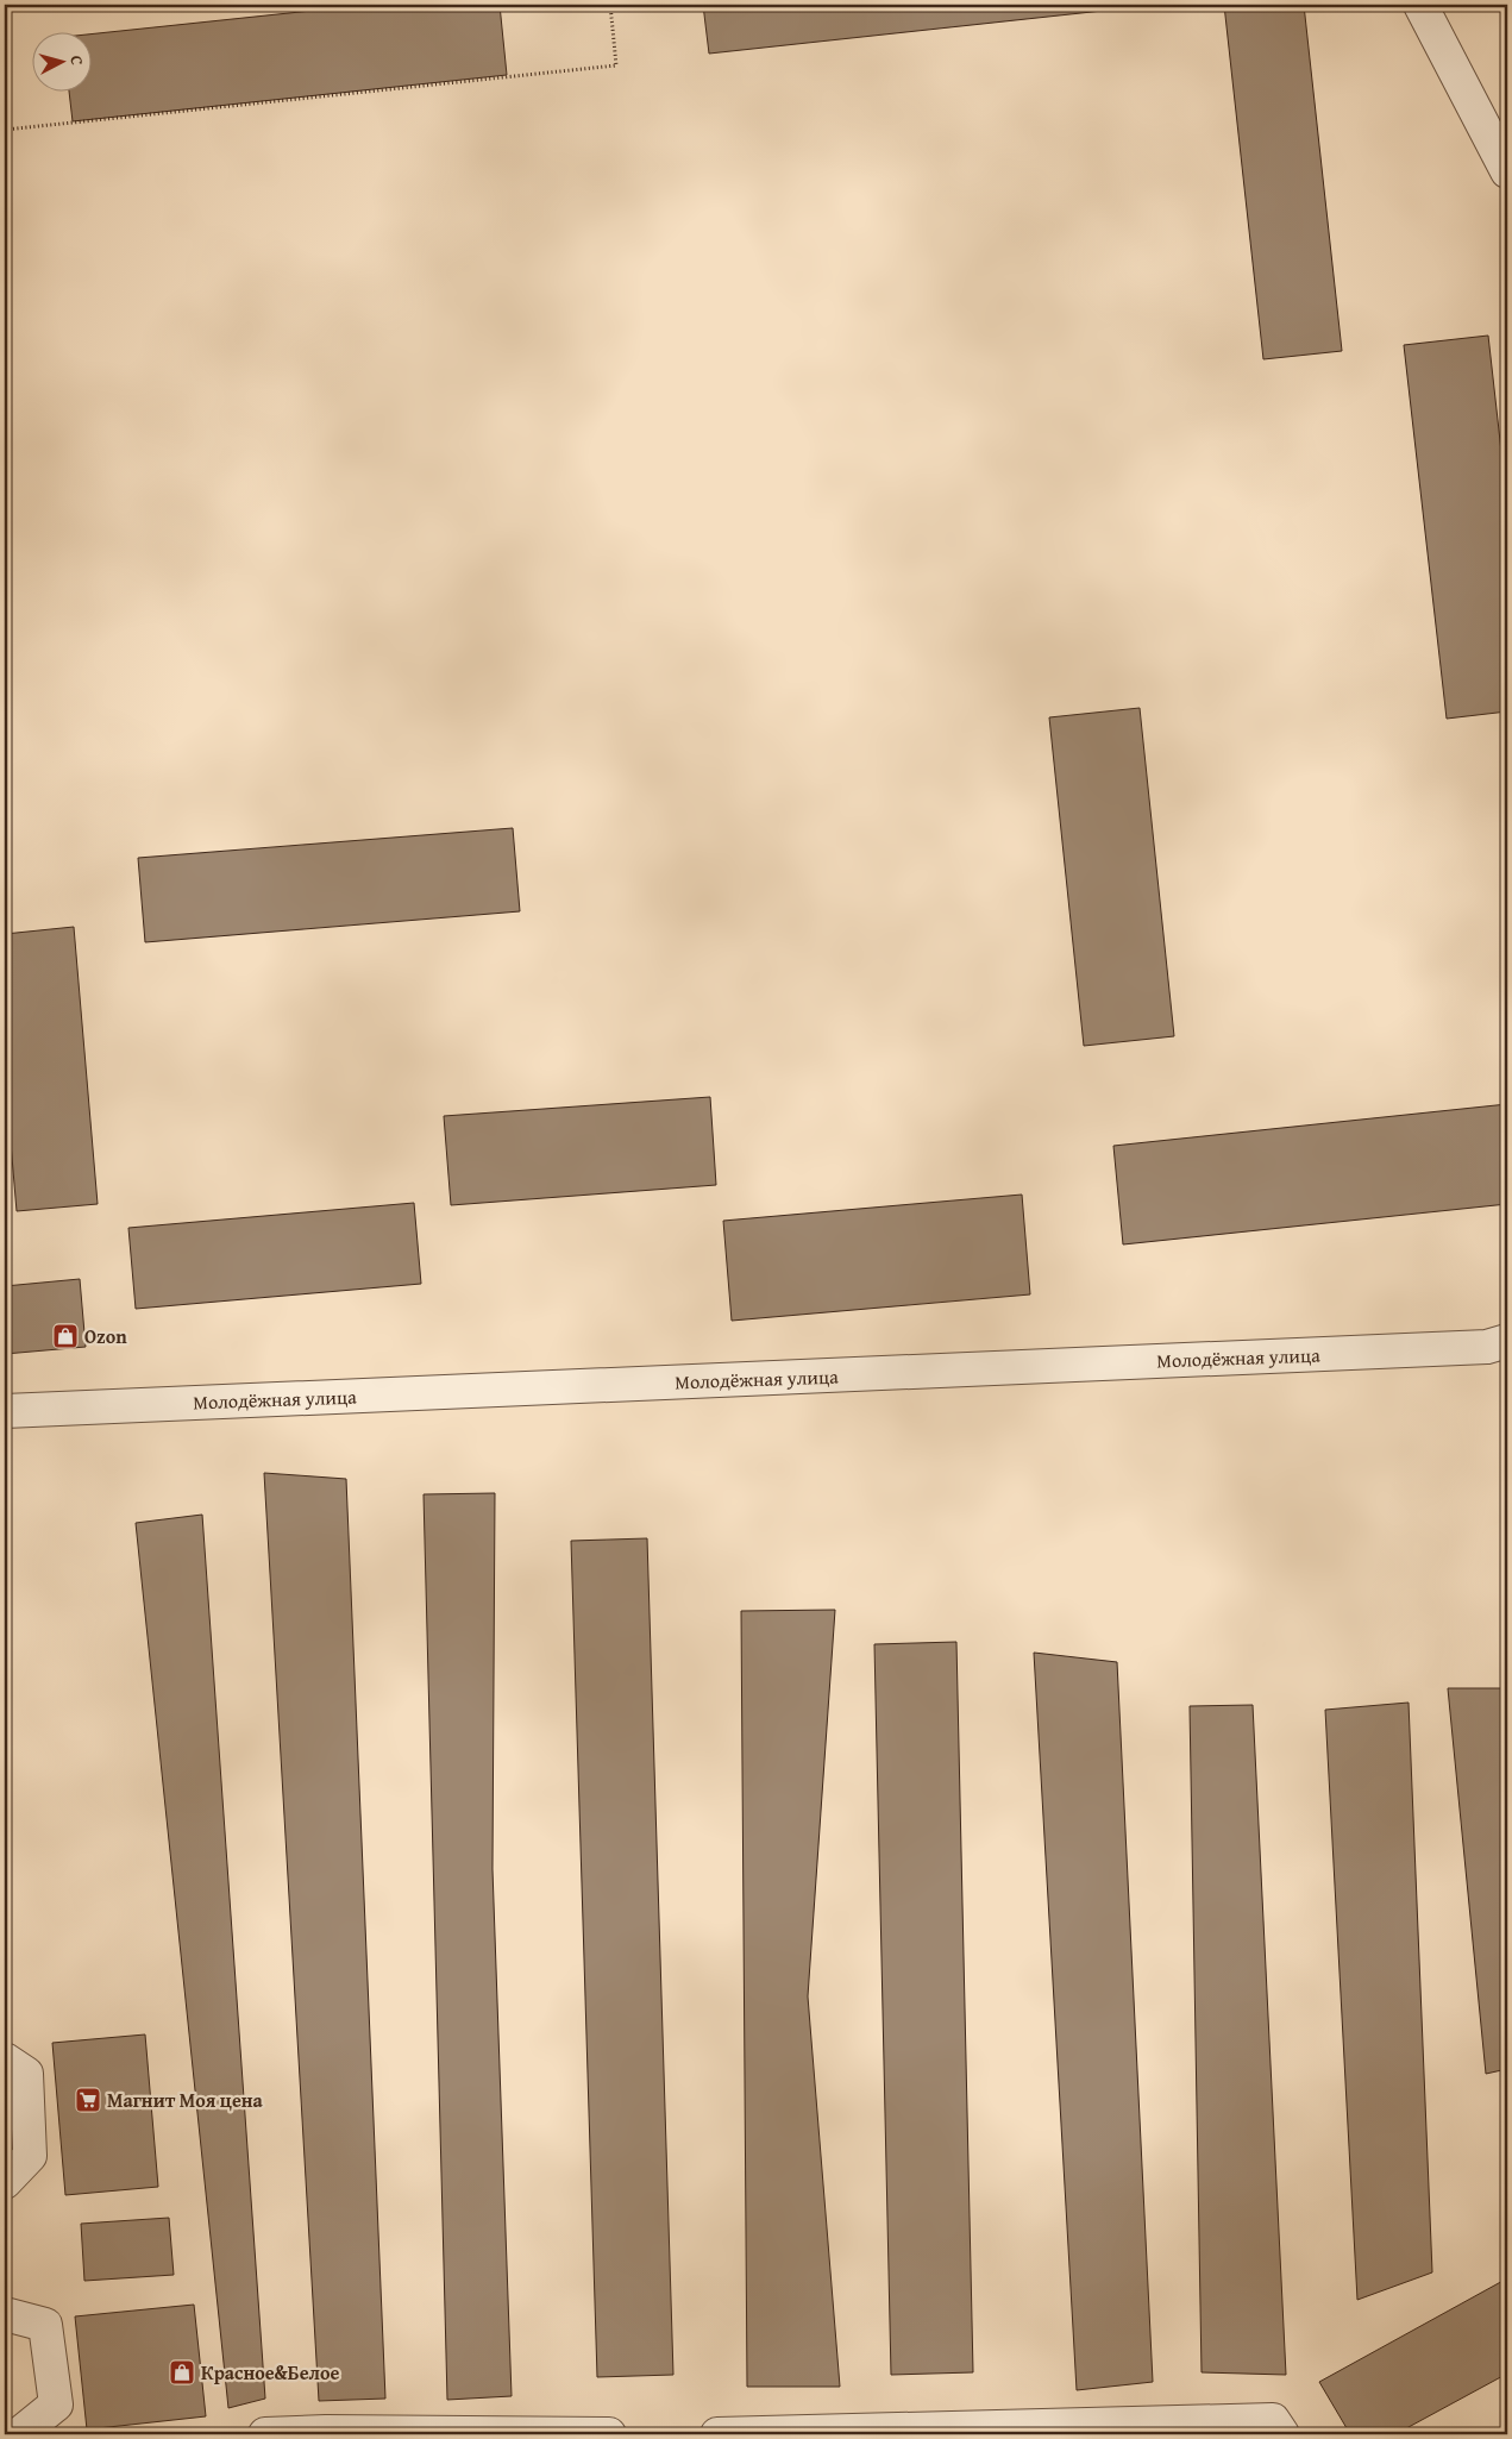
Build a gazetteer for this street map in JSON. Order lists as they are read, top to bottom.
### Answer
{
  "streets": {
    "street": ["Молодёжная улица"]
  },
  "places": {
    "shop": ["Ozon", "Красное&Белое"],
    "supermarket": ["Магнит Моя цена"]
  },
  "north": "right"
}
